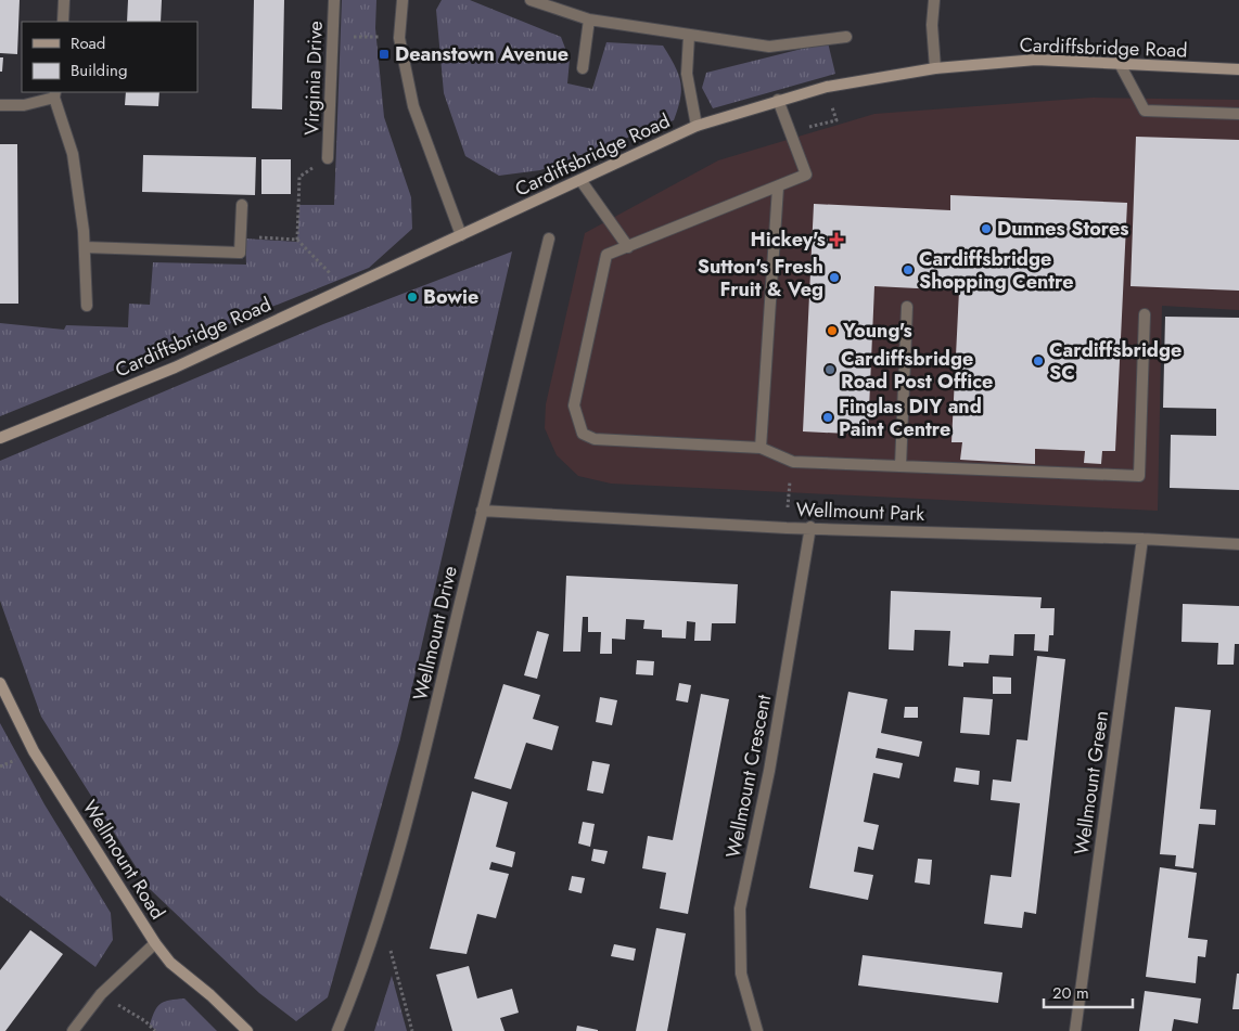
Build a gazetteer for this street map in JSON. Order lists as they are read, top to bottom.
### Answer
{
  "streets": {
    "main road": ["Cardiffsbridge Road", "Wellmount Road"],
    "street": [
      "Virginia Drive",
      "Wellmount Park",
      "Wellmount Drive",
      "Wellmount Crescent",
      "Wellmount Green"
    ]
  },
  "crossings": [
    ["Wellmount Park", "Wellmount Drive"],
    ["Wellmount Park", "Wellmount Crescent"],
    ["Wellmount Park", "Wellmount Green"]
  ],
  "places": {
    "transit": ["Deanstown Avenue"],
    "other": [
      "Dunnes Stores",
      "Cardiffsbridge Shopping Centre",
      "Sutton's Fresh Fruit & Veg",
      "Bowie",
      "Young's",
      "Cardiffsbridge SC",
      "Cardiffsbridge Road Post Office",
      "Finglas DIY and Paint Centre"
    ],
    "health": ["Hickey's"]
  },
  "legend": ["Road", "Building"],
  "scale_bar": "20 m"
}
